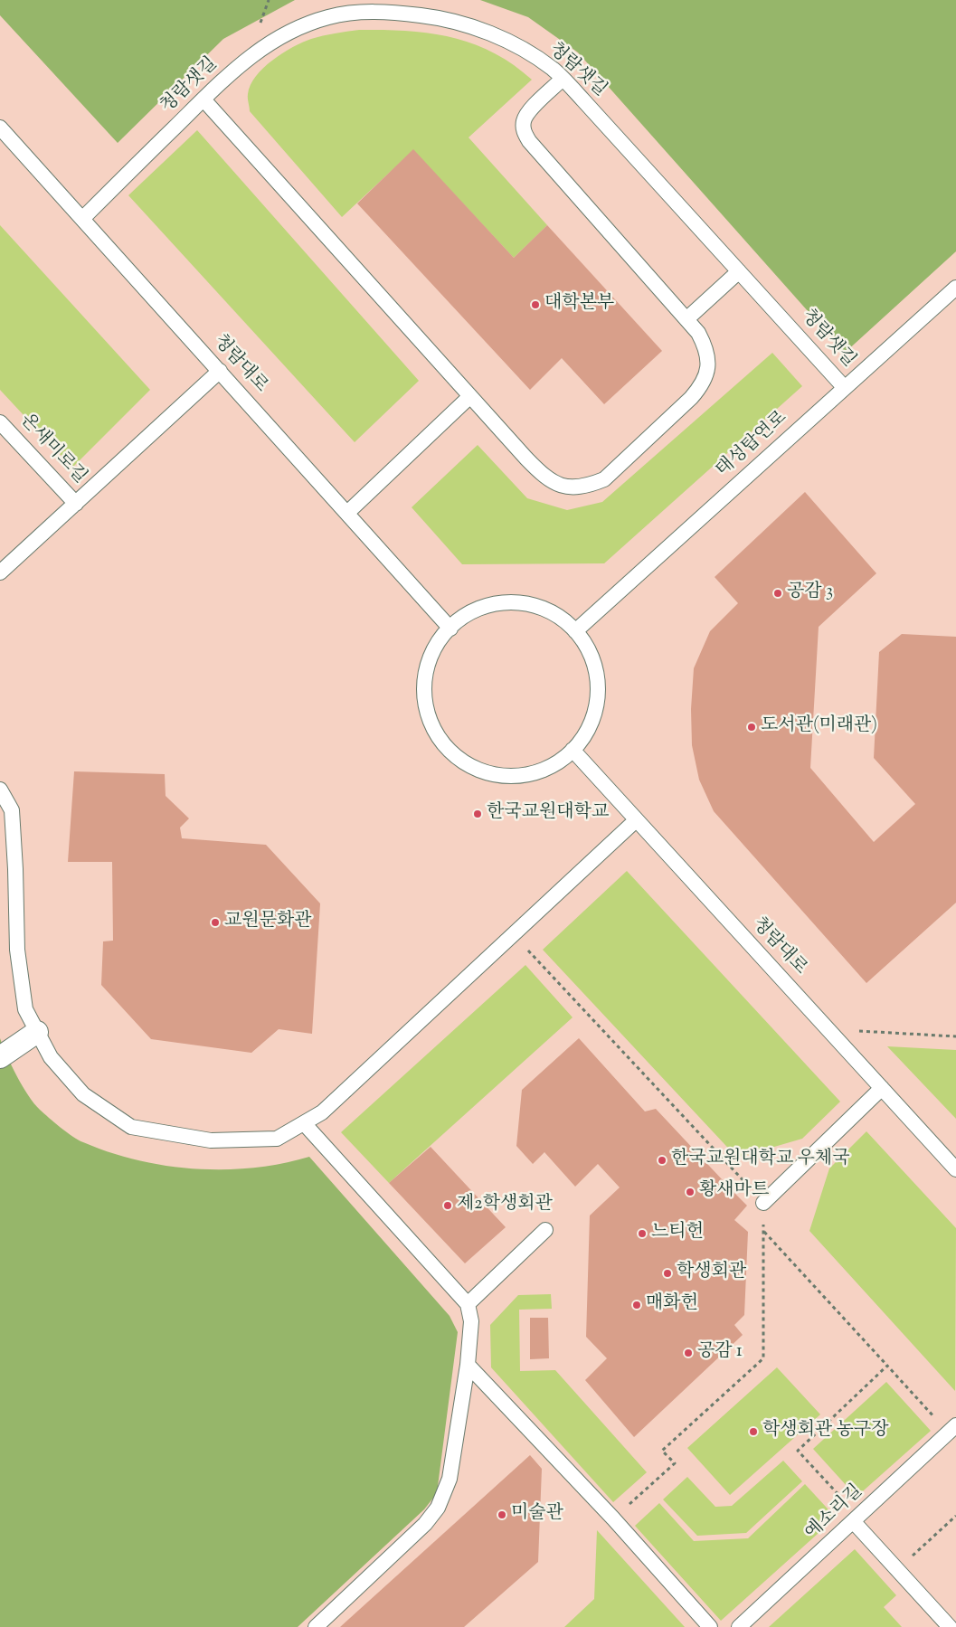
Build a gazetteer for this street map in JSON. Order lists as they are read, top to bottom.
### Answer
{
  "streets": {
    "lane": [
      "청람샛길",
      "청람대로",
      "태성탑연로",
      "온새미로길",
      "예소리길"
    ]
  },
  "crossings": [
    ["청람샛길", "청람대로"],
    ["청람샛길", "태성탑연로"]
  ],
  "places": [
    "대학본부",
    "공감 3",
    "도서관(미래관)",
    "한국교원대학교",
    "교원문화관",
    "한국교원대학교 우체국",
    "황새마트",
    "제2학생회관",
    "느티헌",
    "학생회관",
    "매화헌",
    "공감 1",
    "학생회관 농구장",
    "미술관"
  ]
}
